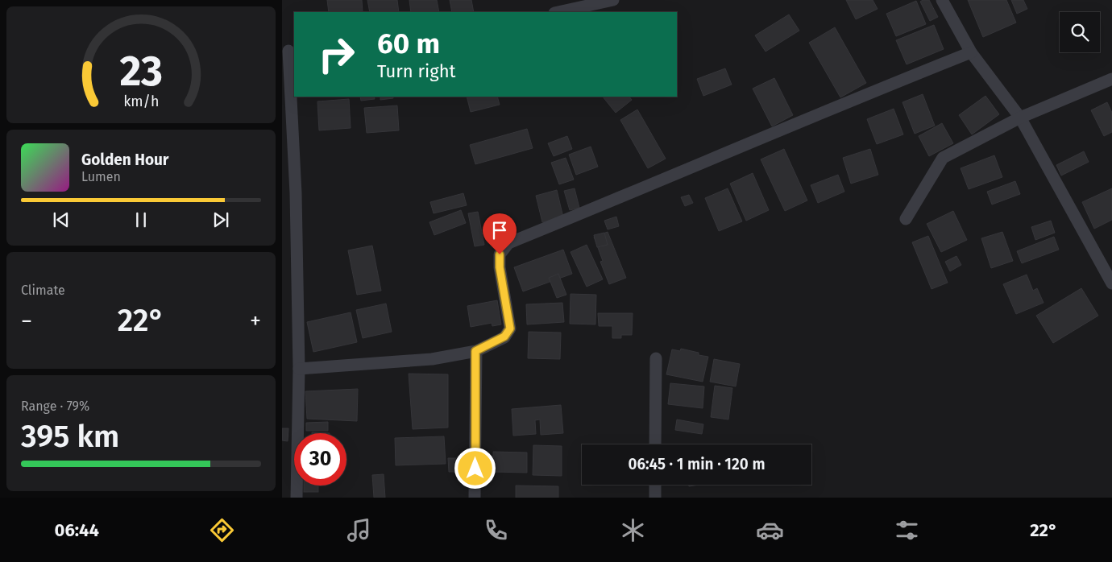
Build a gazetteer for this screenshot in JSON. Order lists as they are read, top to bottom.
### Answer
{
  "page": {
    "turn": ["60 m", "Turn right"],
    "song": ["Golden Hour", "Lumen"],
    "tile": [
      "Climate",
      ["Range · 79%", "395 km"]
    ],
    "heat": ["−", "22°", "+"],
    "limit": "30",
    "trip": "06:45 · 1 min · 120 m",
    "tabs": ["06:44", "22°"],
    "gauge": ["23", "km/h"]
  }
}
